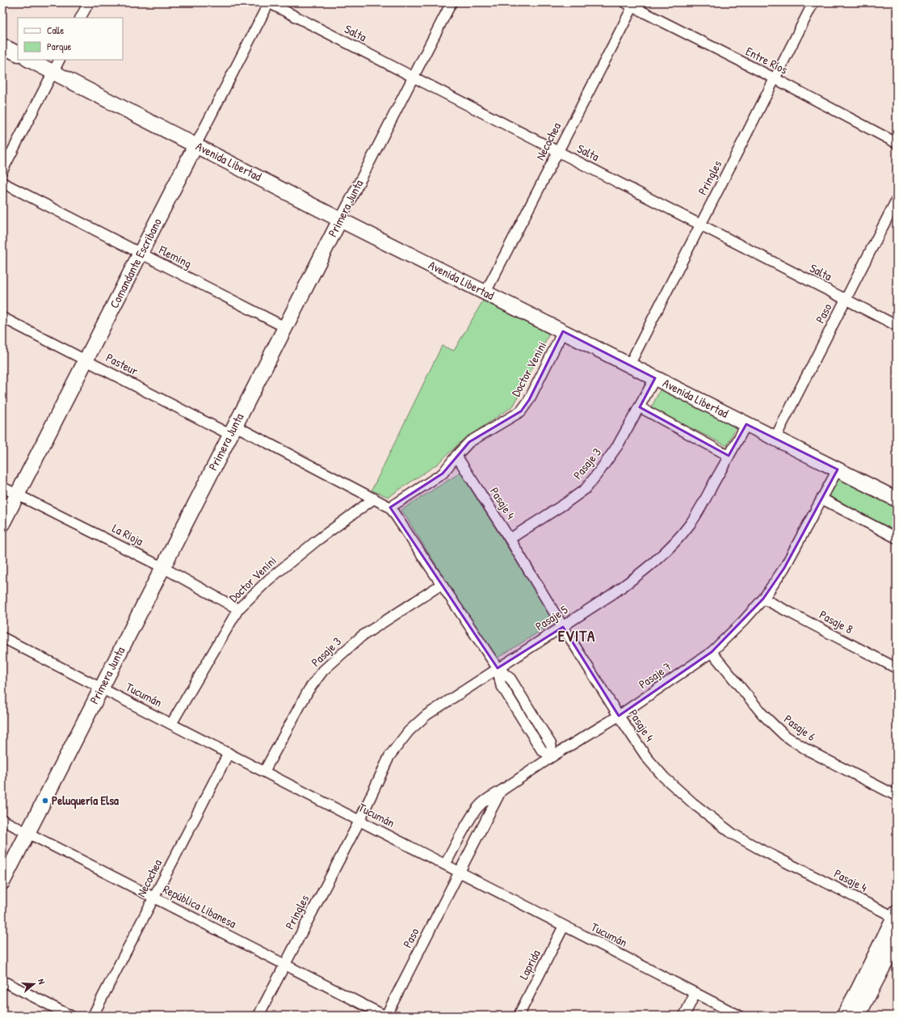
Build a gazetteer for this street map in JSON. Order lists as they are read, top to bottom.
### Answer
{
  "streets": {
    "main road": ["Avenida Libertad", "Primera Junta", "Comandante Escribano"],
    "street": [
      "Salta",
      "Entre Ríos",
      "Necochea",
      "Pringles",
      "Fleming",
      "Paso",
      "Pasteur",
      "Doctor Venini",
      "Pasaje 3",
      "Pasaje 4",
      "La Rioja",
      "Pasaje 5",
      "Pasaje 8",
      "Pasaje 7",
      "Tucumán",
      "Pasaje 6",
      "República Libanesa",
      "Laprida"
    ]
  },
  "crossings": [
    ["Salta", "Necochea"],
    ["Salta", "Pringles"],
    ["Salta", "Primera Junta"],
    ["Salta", "Comandante Escribano"],
    ["Salta", "Paso"],
    ["Entre Ríos", "Necochea"],
    ["Entre Ríos", "Pringles"],
    ["Necochea", "Avenida Libertad"],
    ["Necochea", "Tucumán"],
    ["Necochea", "República Libanesa"],
    ["Avenida Libertad", "Pringles"],
    ["Avenida Libertad", "Primera Junta"],
    ["Avenida Libertad", "Comandante Escribano"],
    ["Avenida Libertad", "Paso"],
    ["Avenida Libertad", "Doctor Venini"],
    ["Avenida Libertad", "Pasaje 3"],
    ["Avenida Libertad", "Pasaje 5"],
    ["Avenida Libertad", "Pasaje 7"],
    ["Pringles", "Pasaje 5"],
    ["Pringles", "Tucumán"],
    ["Pringles", "República Libanesa"],
    ["Primera Junta", "Fleming"],
    ["Primera Junta", "Pasteur"],
    ["Primera Junta", "La Rioja"],
    ["Primera Junta", "Tucumán"],
    ["Primera Junta", "República Libanesa"],
    ["Fleming", "Comandante Escribano"],
    ["Comandante Escribano", "Pasteur"],
    ["Comandante Escribano", "La Rioja"],
    ["Paso", "Pasaje 7"],
    ["Paso", "Tucumán"],
    ["Paso", "República Libanesa"],
    ["Pasteur", "Doctor Venini"],
    ["Doctor Venini", "Pasaje 4"],
    ["Doctor Venini", "La Rioja"],
    ["Doctor Venini", "Tucumán"],
    ["Pasaje 3", "Pasaje 4"],
    ["Pasaje 3", "Tucumán"],
    ["Pasaje 4", "Pasaje 5"],
    ["Pasaje 4", "Pasaje 7"],
    ["Pasaje 5", "Tucumán"],
    ["Pasaje 8", "Pasaje 7"],
    ["Pasaje 7", "Tucumán"],
    ["Pasaje 7", "Pasaje 6"],
    ["Tucumán", "Laprida"]
  ],
  "districts": ["EVITA"],
  "places": ["Peluquería Elsa"],
  "legend": ["Calle", "Parque"],
  "north": "right"
}
